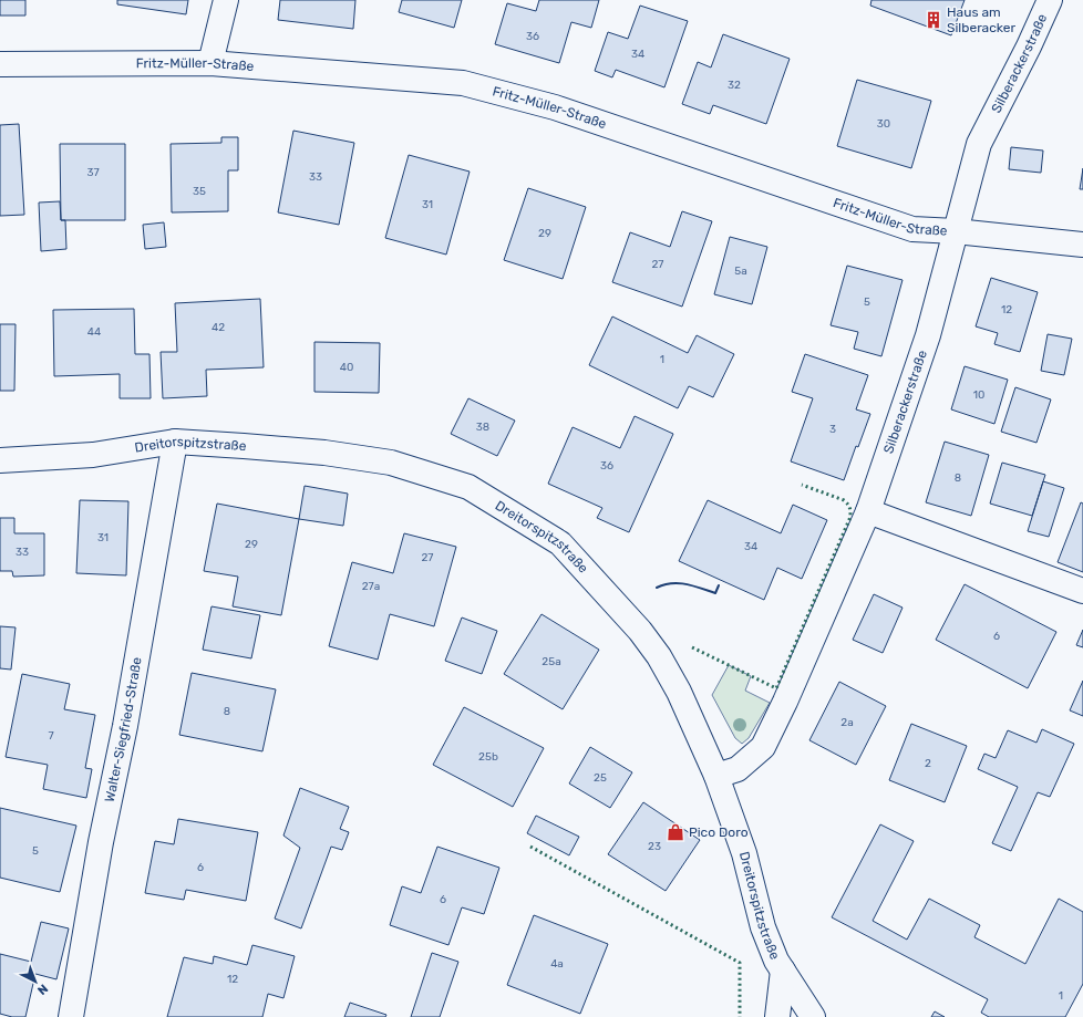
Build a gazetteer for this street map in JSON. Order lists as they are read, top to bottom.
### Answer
{
  "streets": {
    "street": [
      "Silberackerstraße",
      "Fritz-Müller-Straße",
      "Dreitorspitzstraße",
      "Walter-Siegfried-Straße"
    ]
  },
  "crossings": [
    ["Silberackerstraße", "Fritz-Müller-Straße"],
    ["Silberackerstraße", "Dreitorspitzstraße"],
    ["Dreitorspitzstraße", "Walter-Siegfried-Straße"]
  ],
  "places": {
    "building": ["Haus am Silberacker"],
    "shop": ["Pico Doro"]
  },
  "house_numbers": [
    "36",
    "34",
    "32",
    "30",
    "37",
    "33",
    "35",
    "31",
    "29",
    "27",
    "5a",
    "5",
    "12",
    "42",
    "44",
    "1",
    "40",
    "10",
    "38",
    "3",
    "36",
    "8",
    "31",
    "29",
    "34",
    "33",
    "27",
    "27a",
    "6",
    "25a",
    "8",
    "2a",
    "7",
    "25b",
    "2",
    "25",
    "23",
    "5",
    "6",
    "6",
    "4a",
    "12",
    "1"
  ],
  "north": "bottom right"
}
